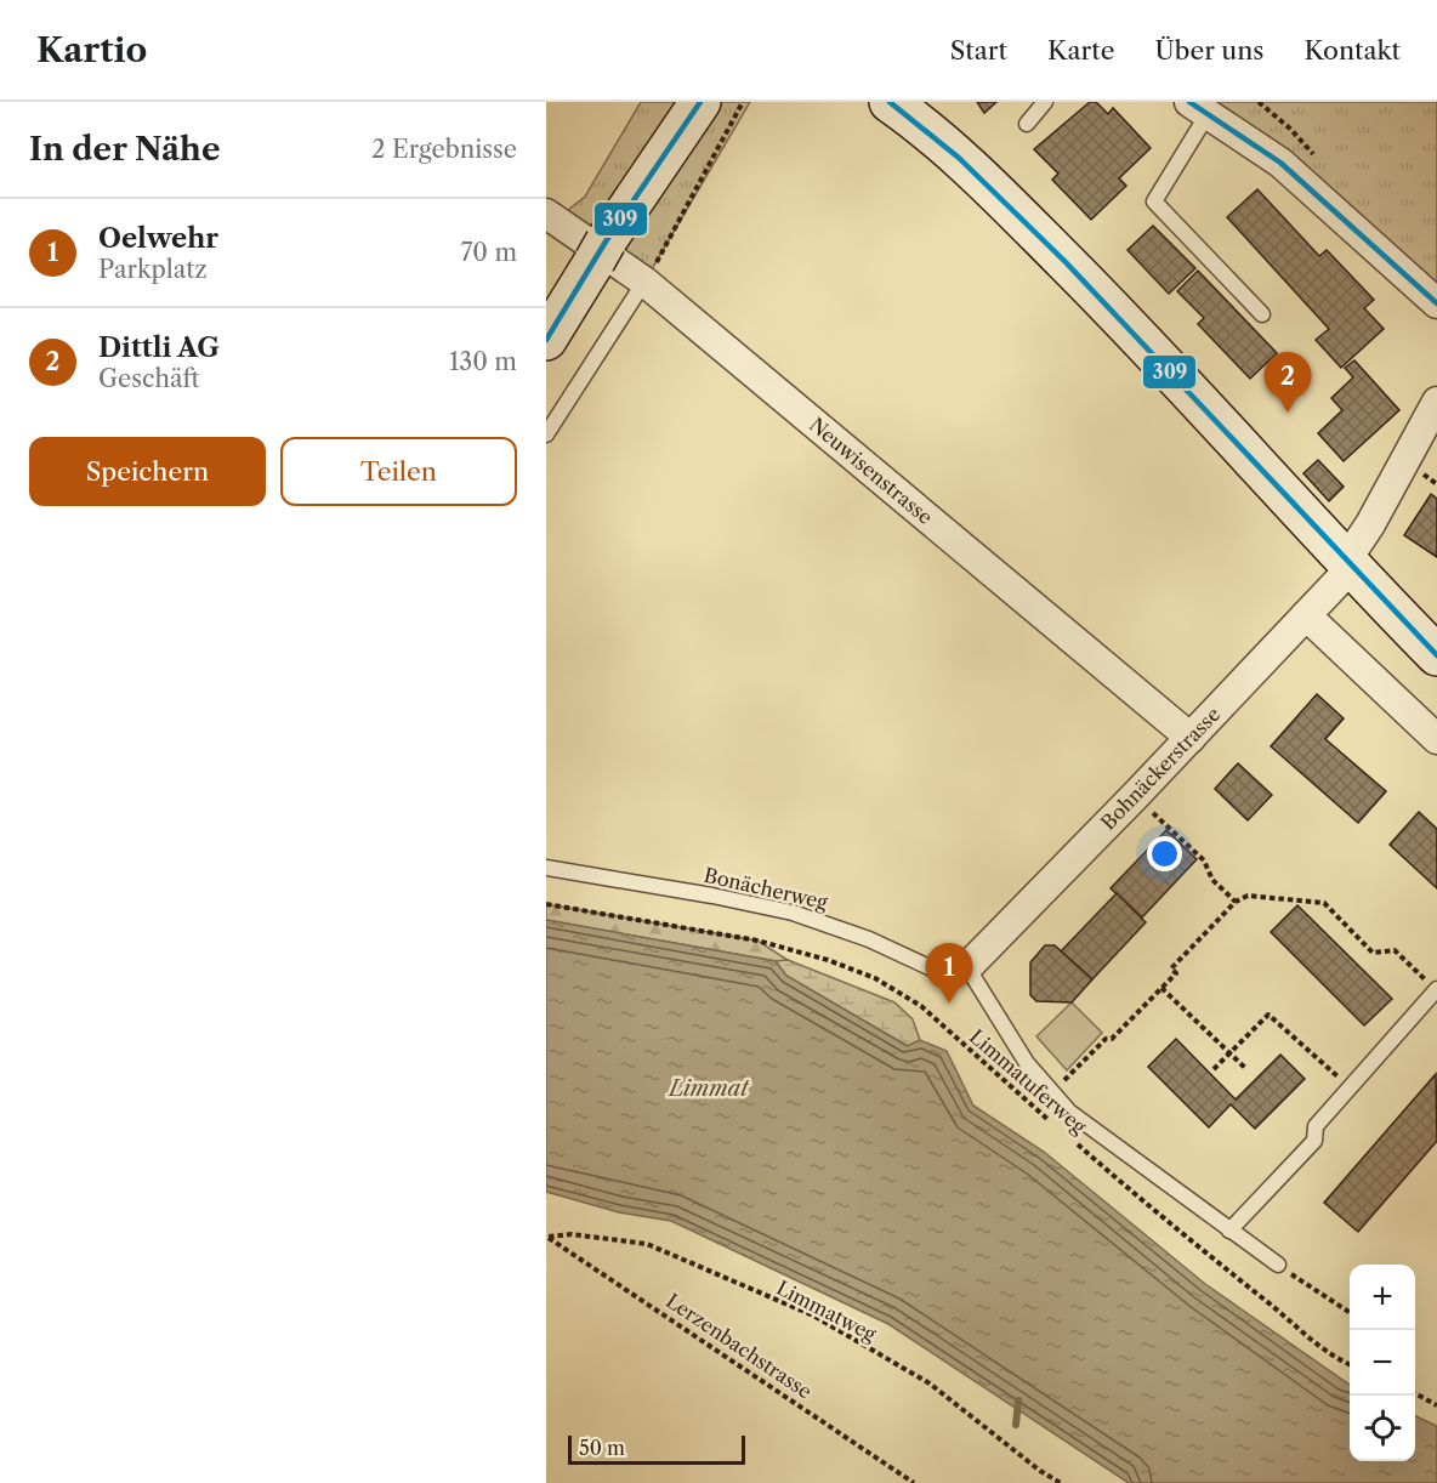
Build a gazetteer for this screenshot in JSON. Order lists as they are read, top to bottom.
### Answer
{
  "streets": {
    "street": ["Neuwisenstrasse", "Bohnäckerstrasse"],
    "lane": ["Bonächerweg"],
    "path": ["Limmatuferweg", "Limmatweg", "Lerzenbachstrasse"]
  },
  "crossings": [
    ["Neuwisenstrasse", "Bohnäckerstrasse"],
    ["Bohnäckerstrasse", "Bonächerweg"],
    ["Limmatweg", "Lerzenbachstrasse"]
  ],
  "water": ["Limmat"],
  "lines": ["transit line 309"],
  "scale_bar": "50 m",
  "page": {
    "header": "Kartio",
    "nav": [
      "Start",
      "Karte",
      "Über uns",
      "Kontakt"
    ],
    "heading": ["In der Nähe", "2 Ergebnisse"],
    "list": [
      {
        "mark": "1",
        "name": "Oelwehr",
        "note": "Parkplatz",
        "value": "70 m"
      },
      {
        "mark": "2",
        "name": "Dittli AG",
        "note": "Geschäft",
        "value": "130 m"
      }
    ],
    "pins": ["2", "1"],
    "buttons": ["Speichern", "Teilen"],
    "map_buttons": ["+", "−"],
    "scale": "50 m"
  }
}
